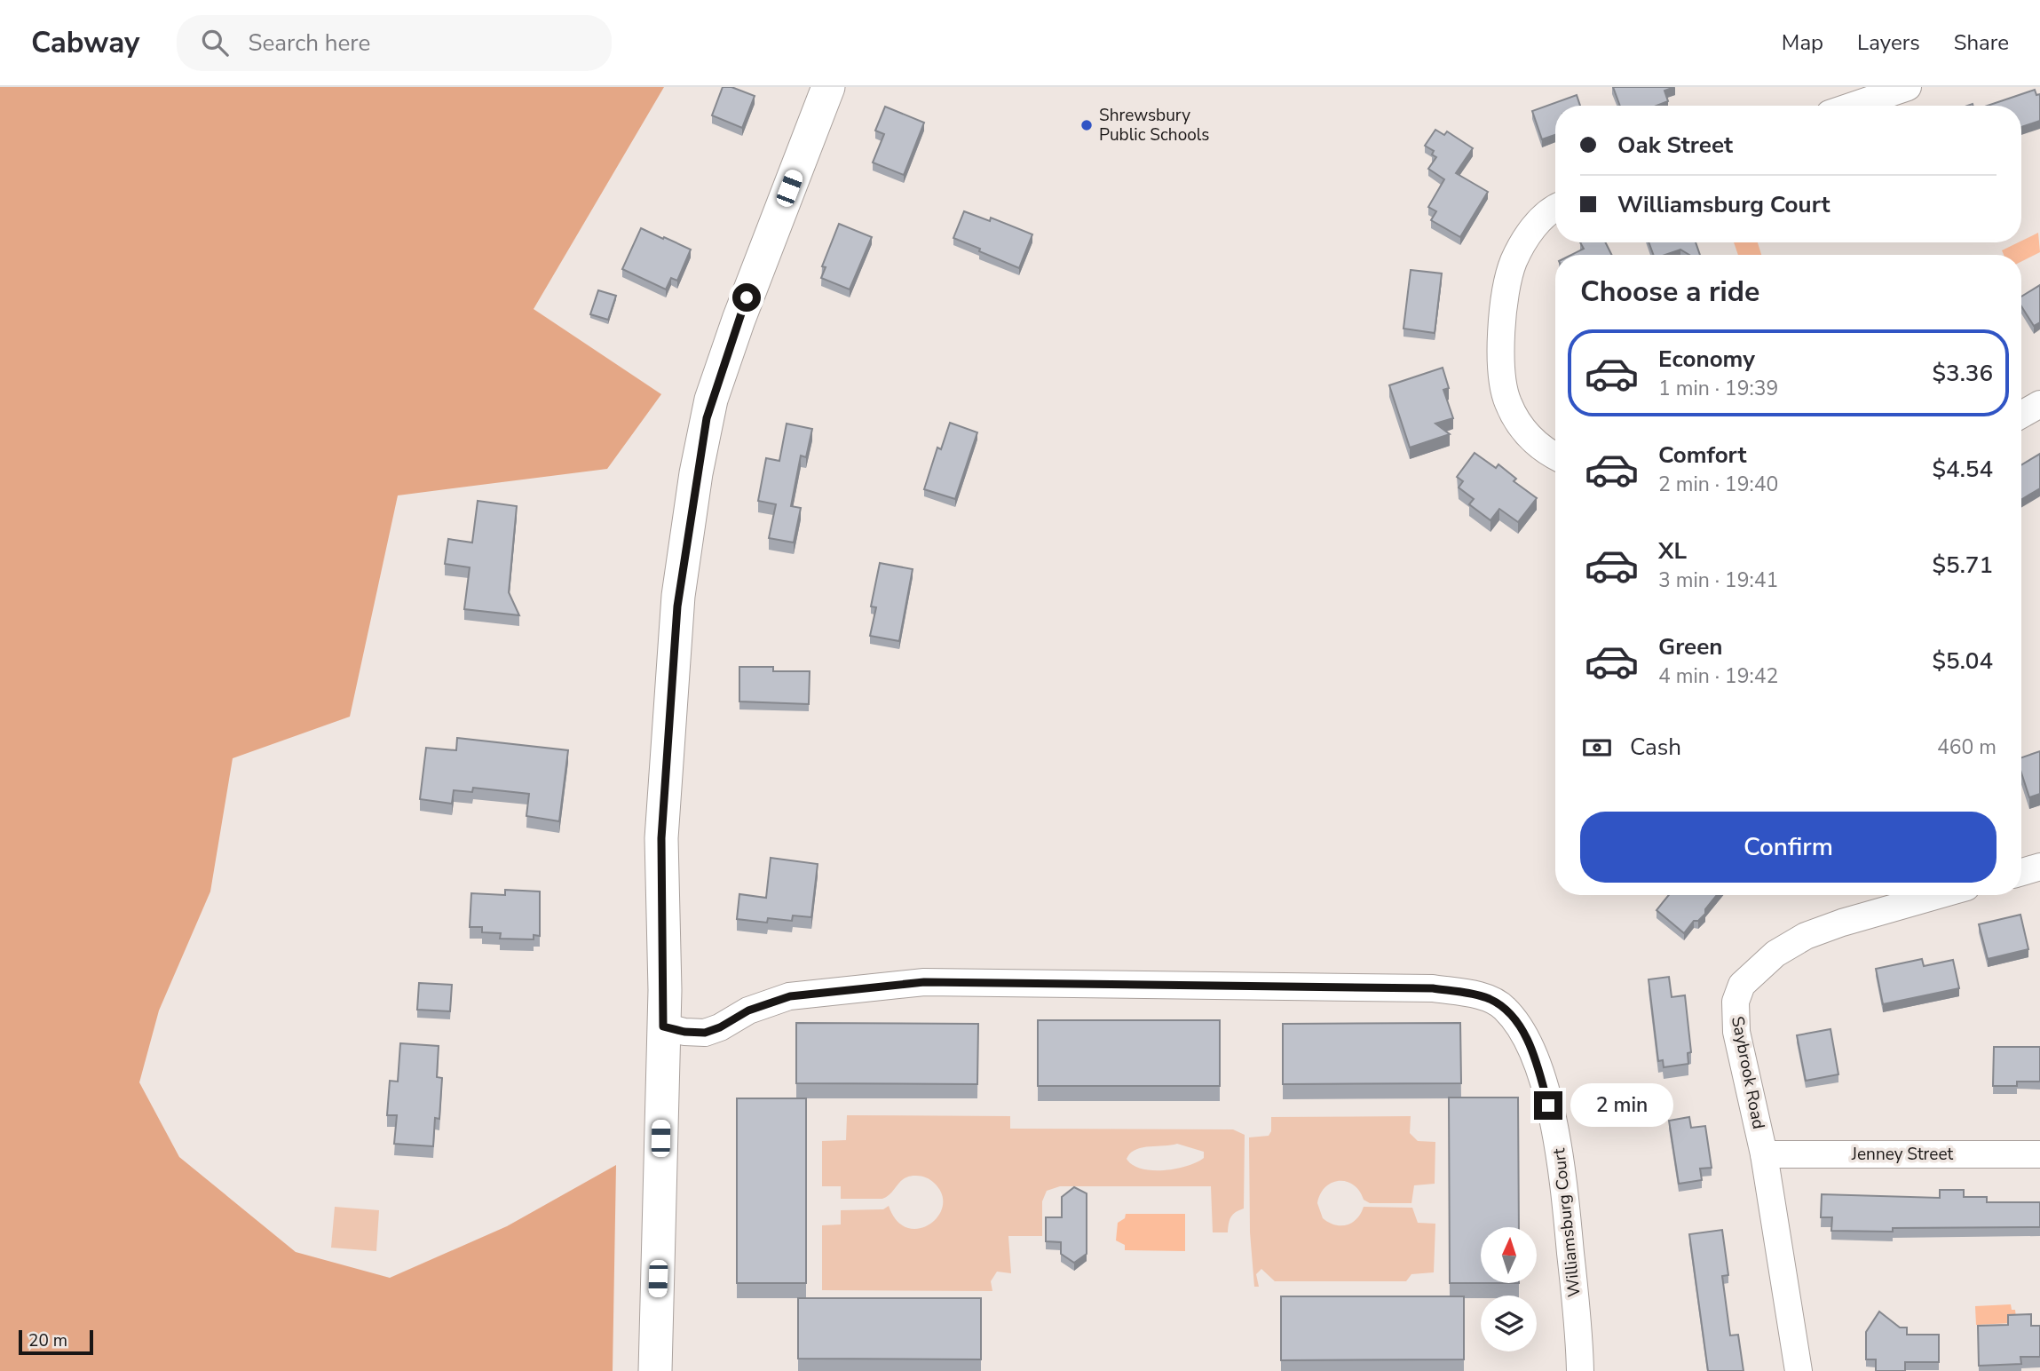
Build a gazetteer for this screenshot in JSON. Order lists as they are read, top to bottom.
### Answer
{
  "streets": {
    "street": ["Saybrook Road", "Jenney Street", "Williamsburg Court"]
  },
  "crossings": [
    ["Saybrook Road", "Jenney Street"]
  ],
  "places": ["Shrewsbury Public Schools"],
  "scale_bar": "20 m",
  "north": "top",
  "page": {
    "header": "Cabway",
    "search": "Search here",
    "nav": ["Map", "Layers", "Share"],
    "banner": ["Oak Street", "Williamsburg Court"],
    "heading": "Choose a ride",
    "list": [
      {
        "name": "Economy",
        "note": "1 min · 19:39",
        "value": "$3.36"
      },
      {
        "name": "Comfort",
        "note": "2 min · 19:40",
        "value": "$4.54"
      },
      {
        "name": "XL",
        "note": "3 min · 19:41",
        "value": "$5.71"
      },
      {
        "name": "Green",
        "note": "4 min · 19:42",
        "value": "$5.04"
      }
    ],
    "pay": ["Cash", "460 m"],
    "buttons": "Confirm",
    "bubble": "2 min",
    "scale": "20 m"
  }
}
